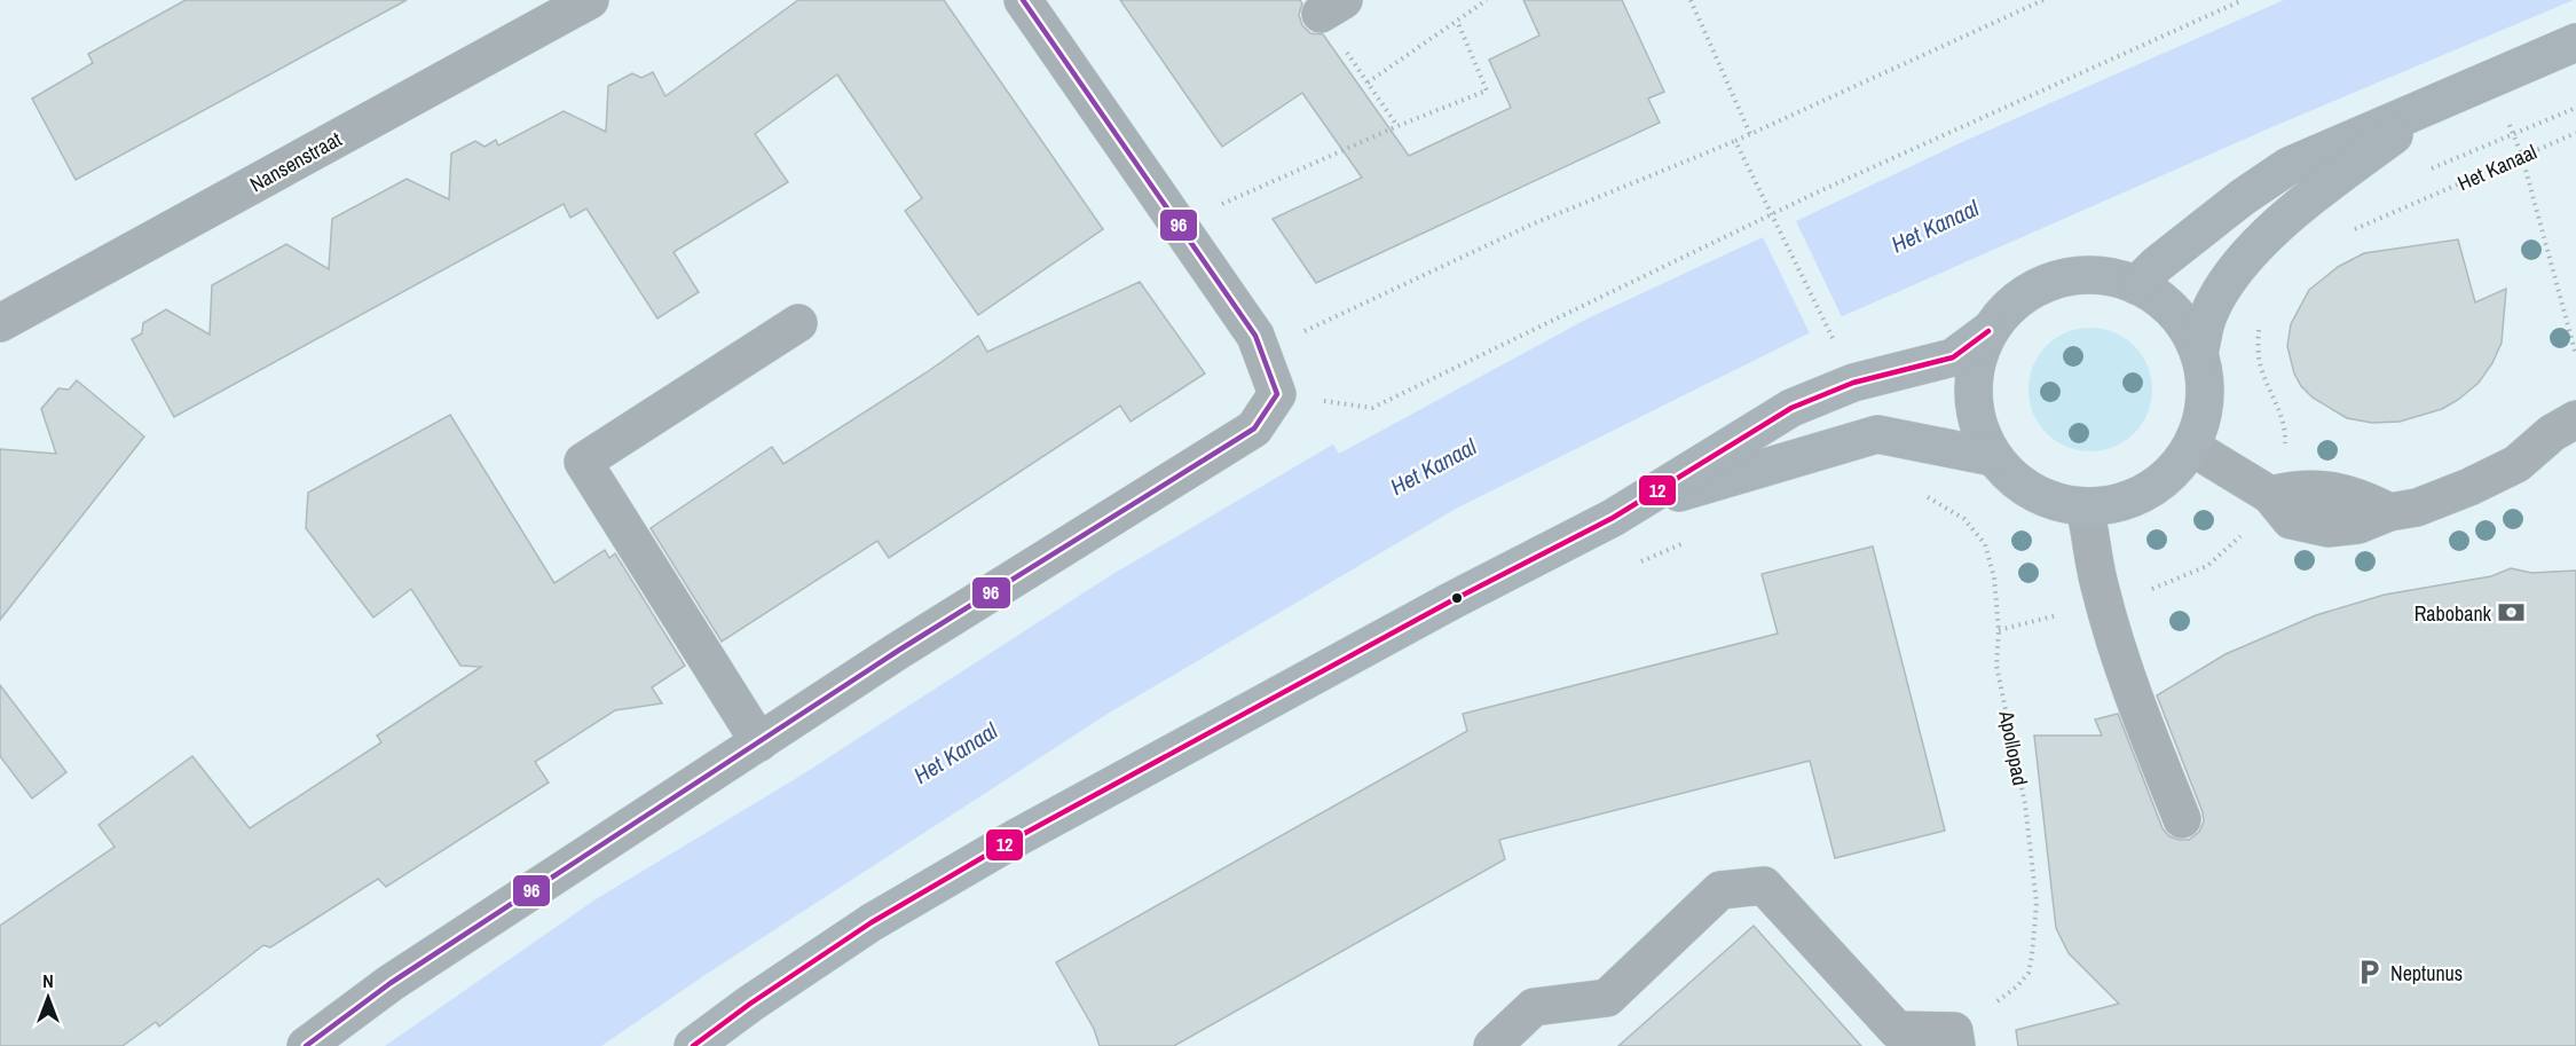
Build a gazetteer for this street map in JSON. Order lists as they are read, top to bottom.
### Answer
{
  "streets": {
    "street": ["Nansenstraat"],
    "path": ["Het Kanaal", "Apollopad"]
  },
  "water": ["Het Kanaal"],
  "places": {
    "bank": ["Rabobank"],
    "parking": ["Neptunus"]
  },
  "lines": ["transit line 96", "transit line 12"],
  "north": "top"
}
